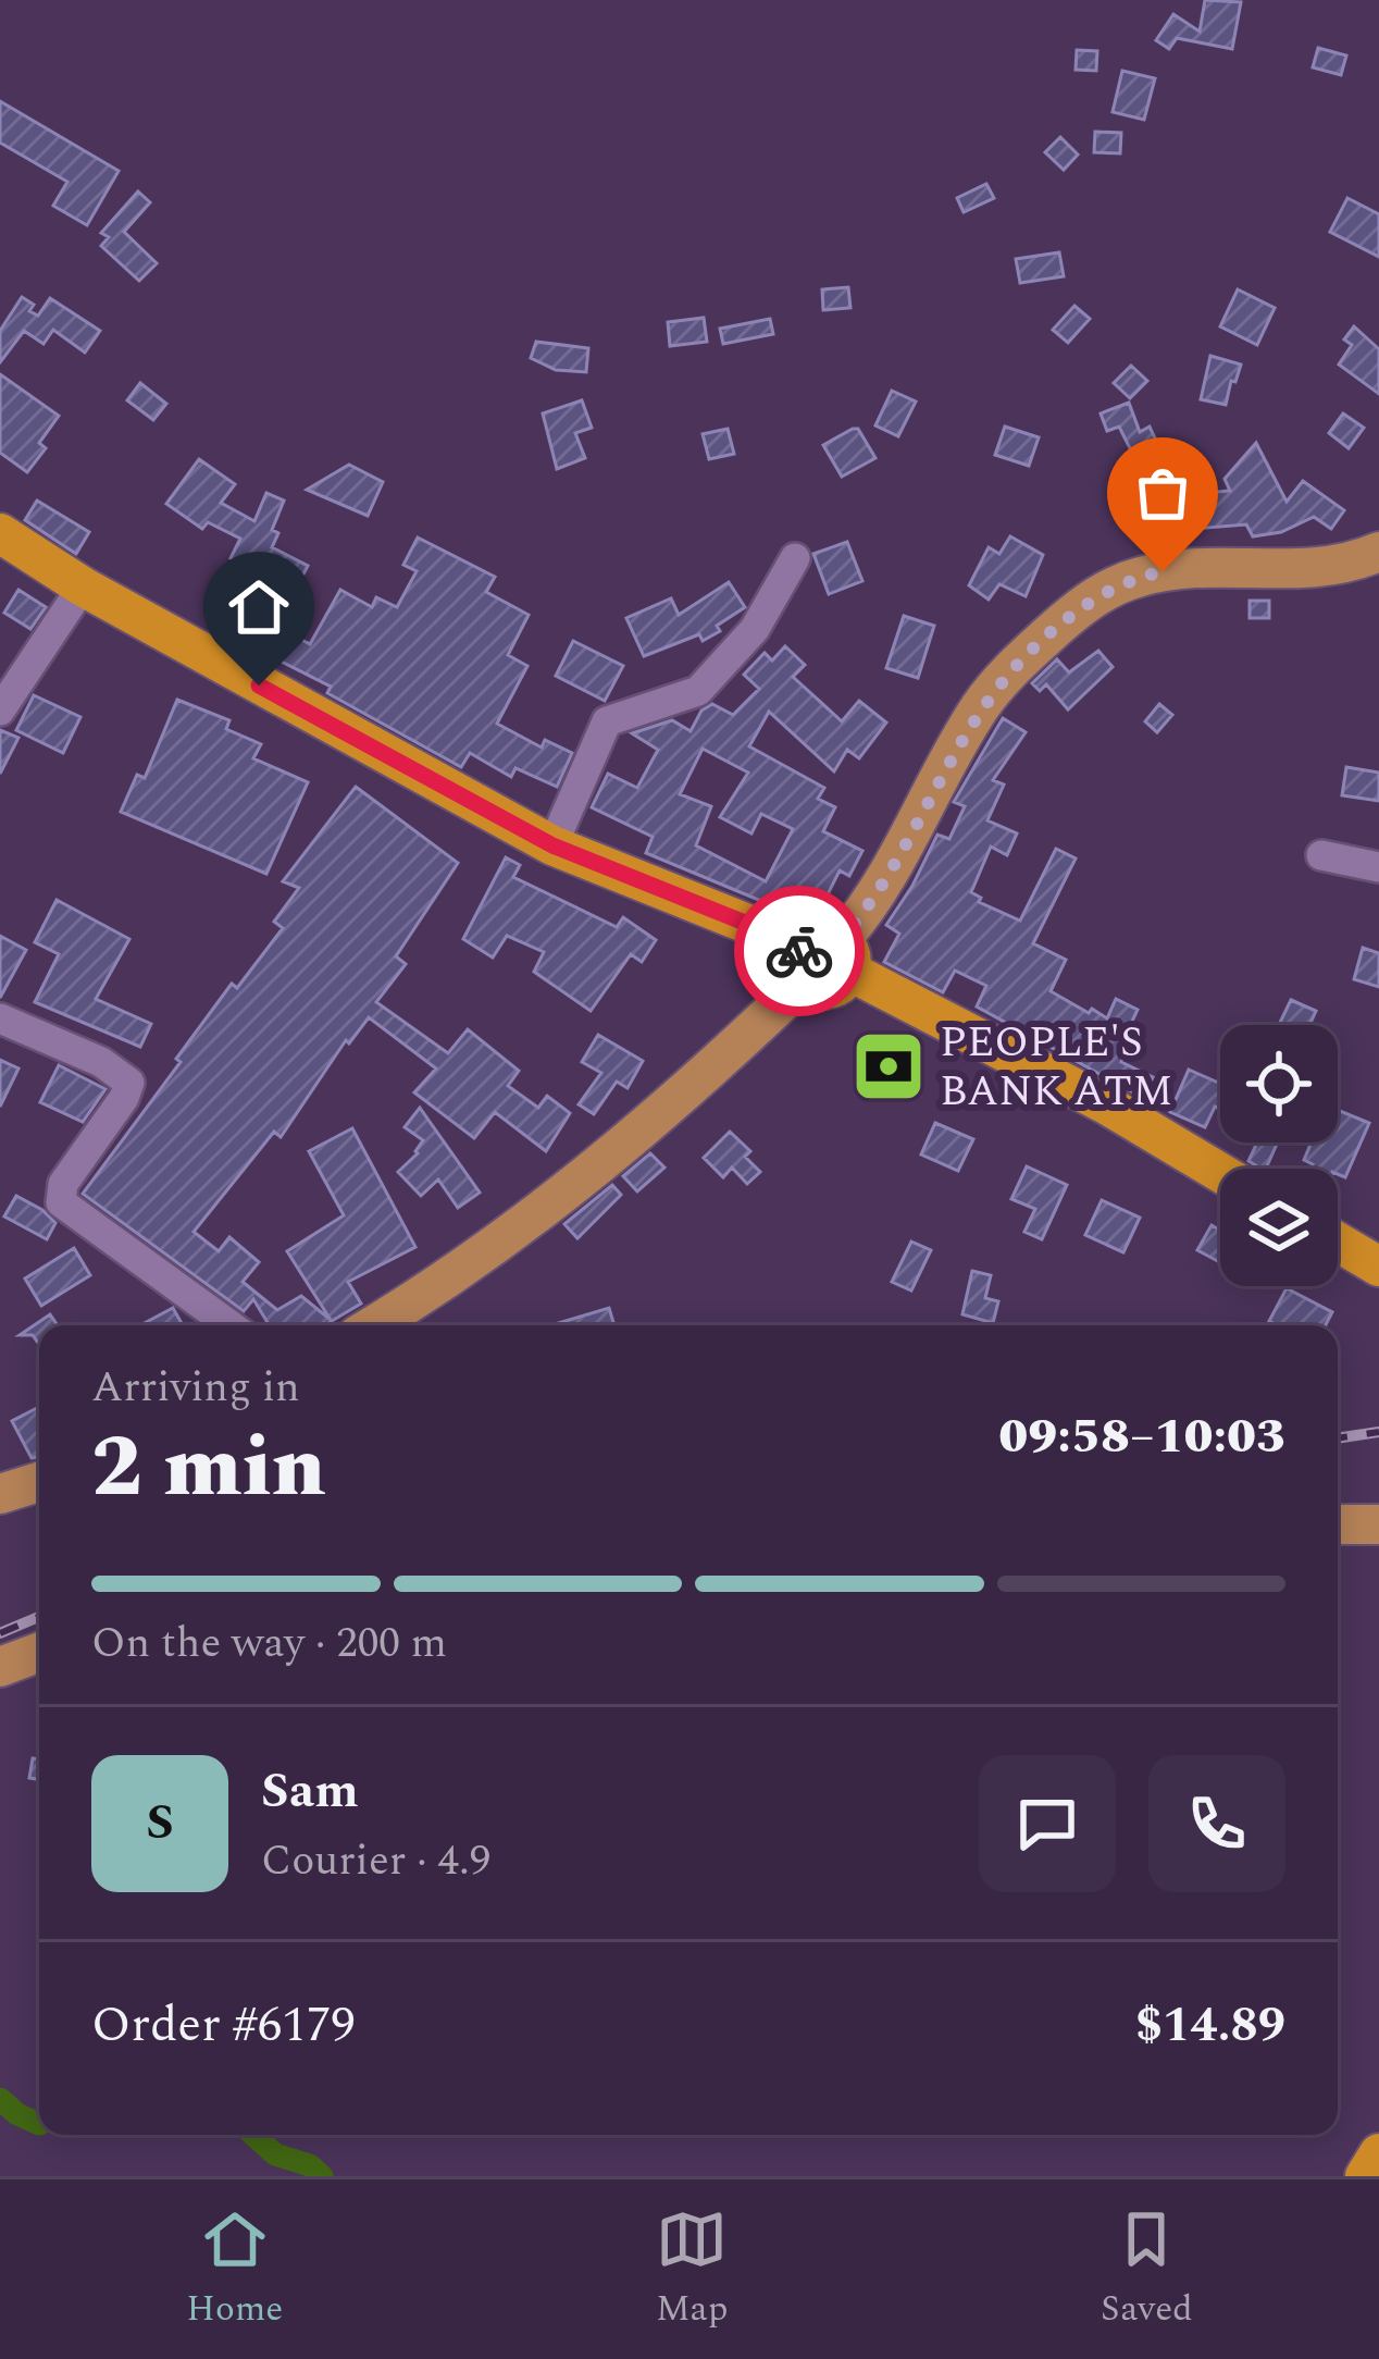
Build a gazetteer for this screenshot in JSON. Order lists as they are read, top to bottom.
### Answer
{
  "places": {
    "bank": ["PEOPLE'S BANK ATM"]
  },
  "page": {
    "heading": ["2 min", "Arriving in", "09:58–10:03"],
    "panel": [
      "Sam",
      "Courier · 4.9",
      "Order #6179",
      "$14.89"
    ],
    "bar": "On the way · 200 m",
    "round": "S",
    "tabs": ["Home", "Map", "Saved"]
  }
}
